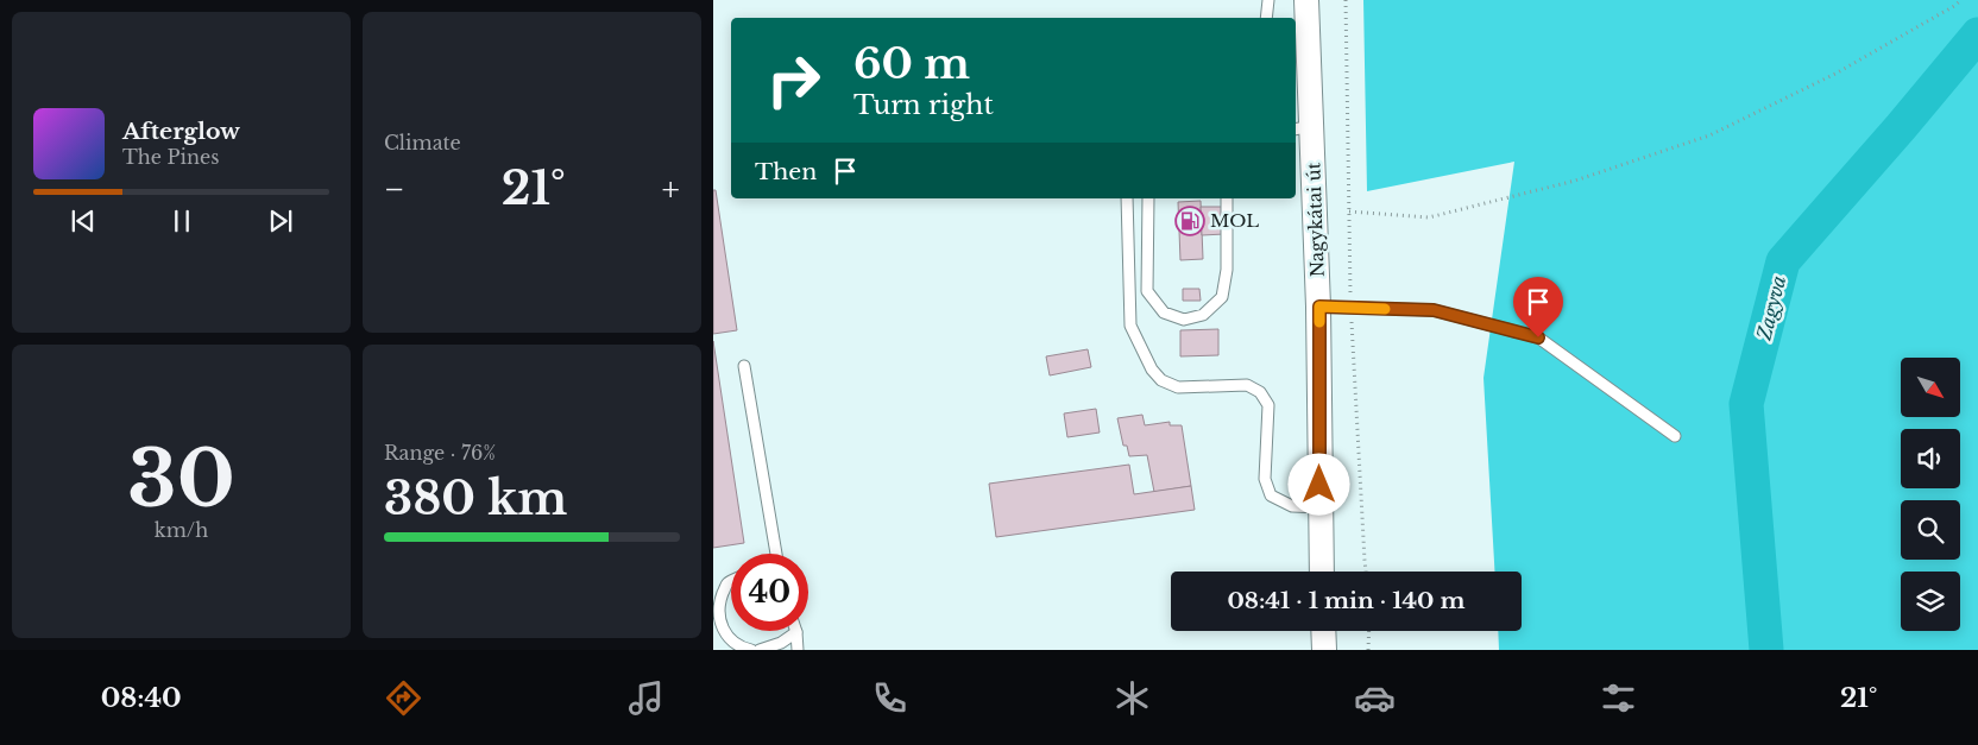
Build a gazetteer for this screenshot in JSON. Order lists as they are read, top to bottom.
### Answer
{
  "streets": {
    "street": ["Nagykátai út"]
  },
  "water": ["Zagyva"],
  "places": {
    "fuel station": ["MOL"]
  },
  "north": "bottom right",
  "page": {
    "tile": [
      "Climate",
      ["30", "km/h"],
      ["Range · 76%", "380 km"]
    ],
    "turn": ["60 m", "Turn right"],
    "song": ["Afterglow", "The Pines"],
    "then": "Then",
    "heat": ["−", "21°", "+"],
    "limit": "40",
    "trip": "08:41 · 1 min · 140 m",
    "tabs": ["08:40", "21°"]
  }
}
